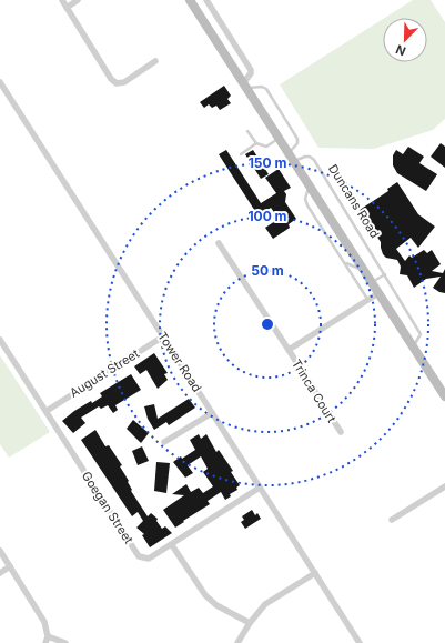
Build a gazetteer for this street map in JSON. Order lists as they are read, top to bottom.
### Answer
{
  "streets": {
    "street": [
      "Tower Road",
      "August Street",
      "Trinca Court",
      "Goegan Street"
    ],
    "lane": ["Duncans Road"]
  },
  "crossings": [
    ["Tower Road", "August Street"],
    ["Tower Road", "Goegan Street"],
    ["August Street", "Goegan Street"]
  ],
  "north": "bottom left",
  "rings": ["150 m", "100 m", "50 m"]
}
